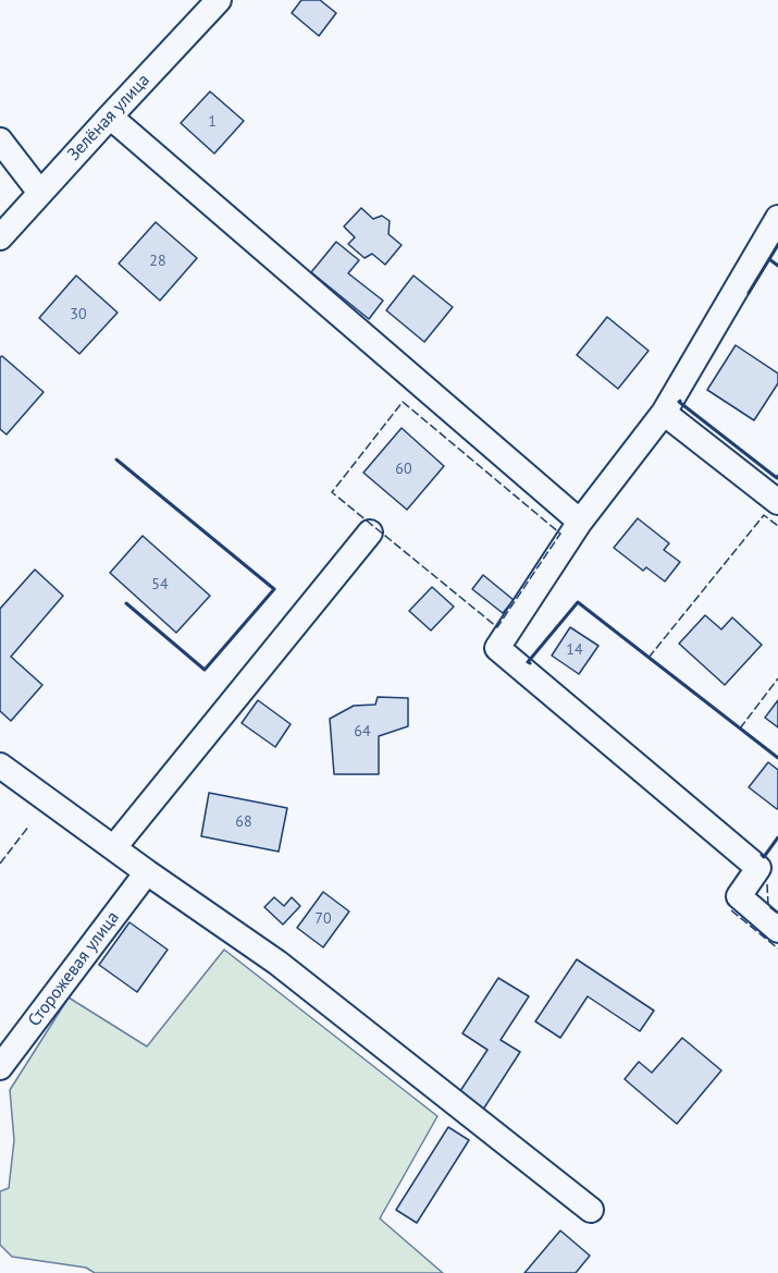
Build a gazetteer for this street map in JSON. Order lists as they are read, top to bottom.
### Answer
{
  "streets": {
    "street": ["Зелёная улица", "Сторожевая улица"]
  },
  "house_numbers": [
    "1",
    "28",
    "30",
    "60",
    "54",
    "14",
    "64",
    "68",
    "70"
  ]
}
